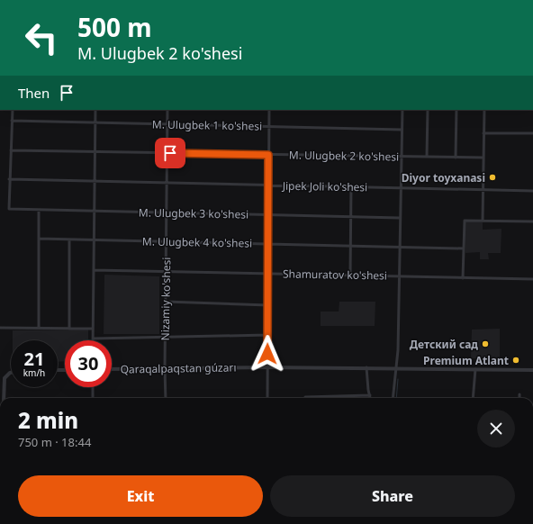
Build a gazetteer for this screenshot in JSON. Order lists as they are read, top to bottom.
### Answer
{
  "streets": {
    "street": [
      "M. Ulugbek 1 ko'shesi",
      "M. Ulugbek 2 ko'shesi",
      "Jipek Joli ko'shesi",
      "M. Ulugbek 3 ko'shesi",
      "M. Ulugbek 4 ko'shesi",
      "Shamuratov ko'shesi",
      "Nizamiy ko'shesi",
      "Qaraqalpaqstan gúzarı"
    ]
  },
  "crossings": [
    ["M. Ulugbek 1 ko'shesi", "Nizamiy ko'shesi"],
    ["M. Ulugbek 2 ko'shesi", "Nizamiy ko'shesi"],
    ["Jipek Joli ko'shesi", "M. Ulugbek 3 ko'shesi"],
    ["Jipek Joli ko'shesi", "Nizamiy ko'shesi"],
    ["M. Ulugbek 3 ko'shesi", "Nizamiy ko'shesi"],
    ["M. Ulugbek 4 ko'shesi", "Nizamiy ko'shesi"],
    ["Shamuratov ko'shesi", "Nizamiy ko'shesi"],
    ["Nizamiy ko'shesi", "Qaraqalpaqstan gúzarı"]
  ],
  "places": ["Diyor toyxanasi", "Детский сад", "Premium Atlant"],
  "page": {
    "turn": ["500 m", "M. Ulugbek 2 ko'shesi"],
    "then": "Then",
    "speed": "21 km/h",
    "limit": "30",
    "heading": ["2 min", "750 m · 18:44"],
    "buttons": ["Exit", "Share"]
  }
}
